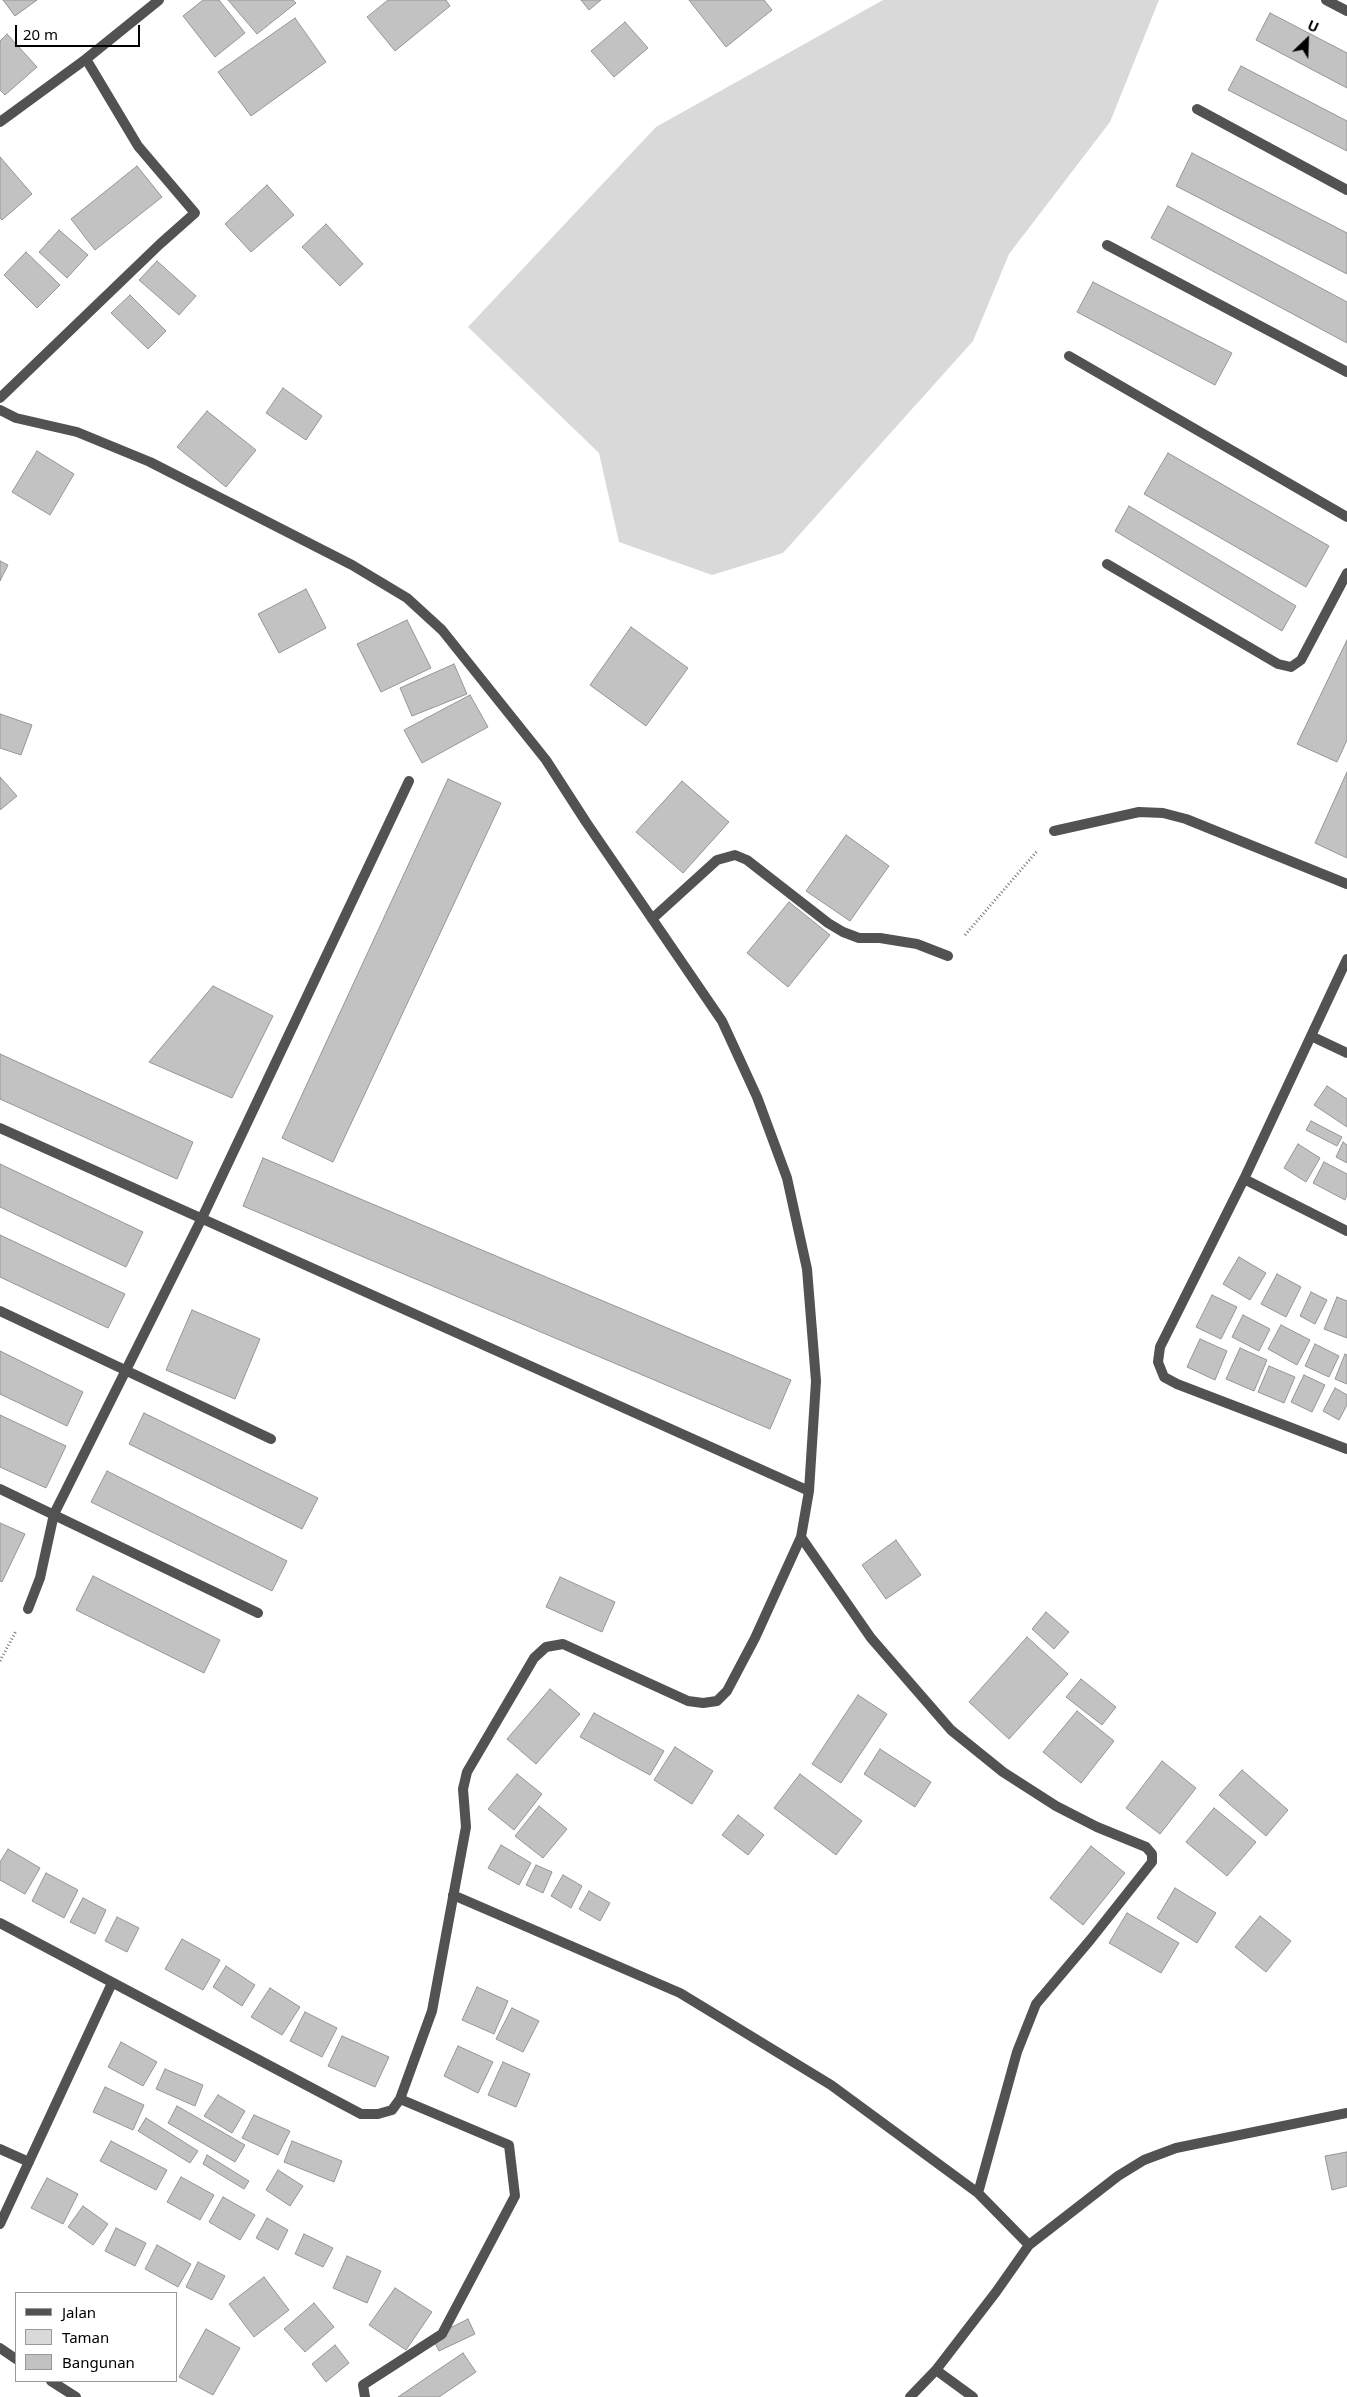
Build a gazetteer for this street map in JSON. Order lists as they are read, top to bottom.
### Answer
{
  "legend": ["Jalan", "Taman", "Bangunan"],
  "scale_bar": "20 m",
  "north": "top right"
}
